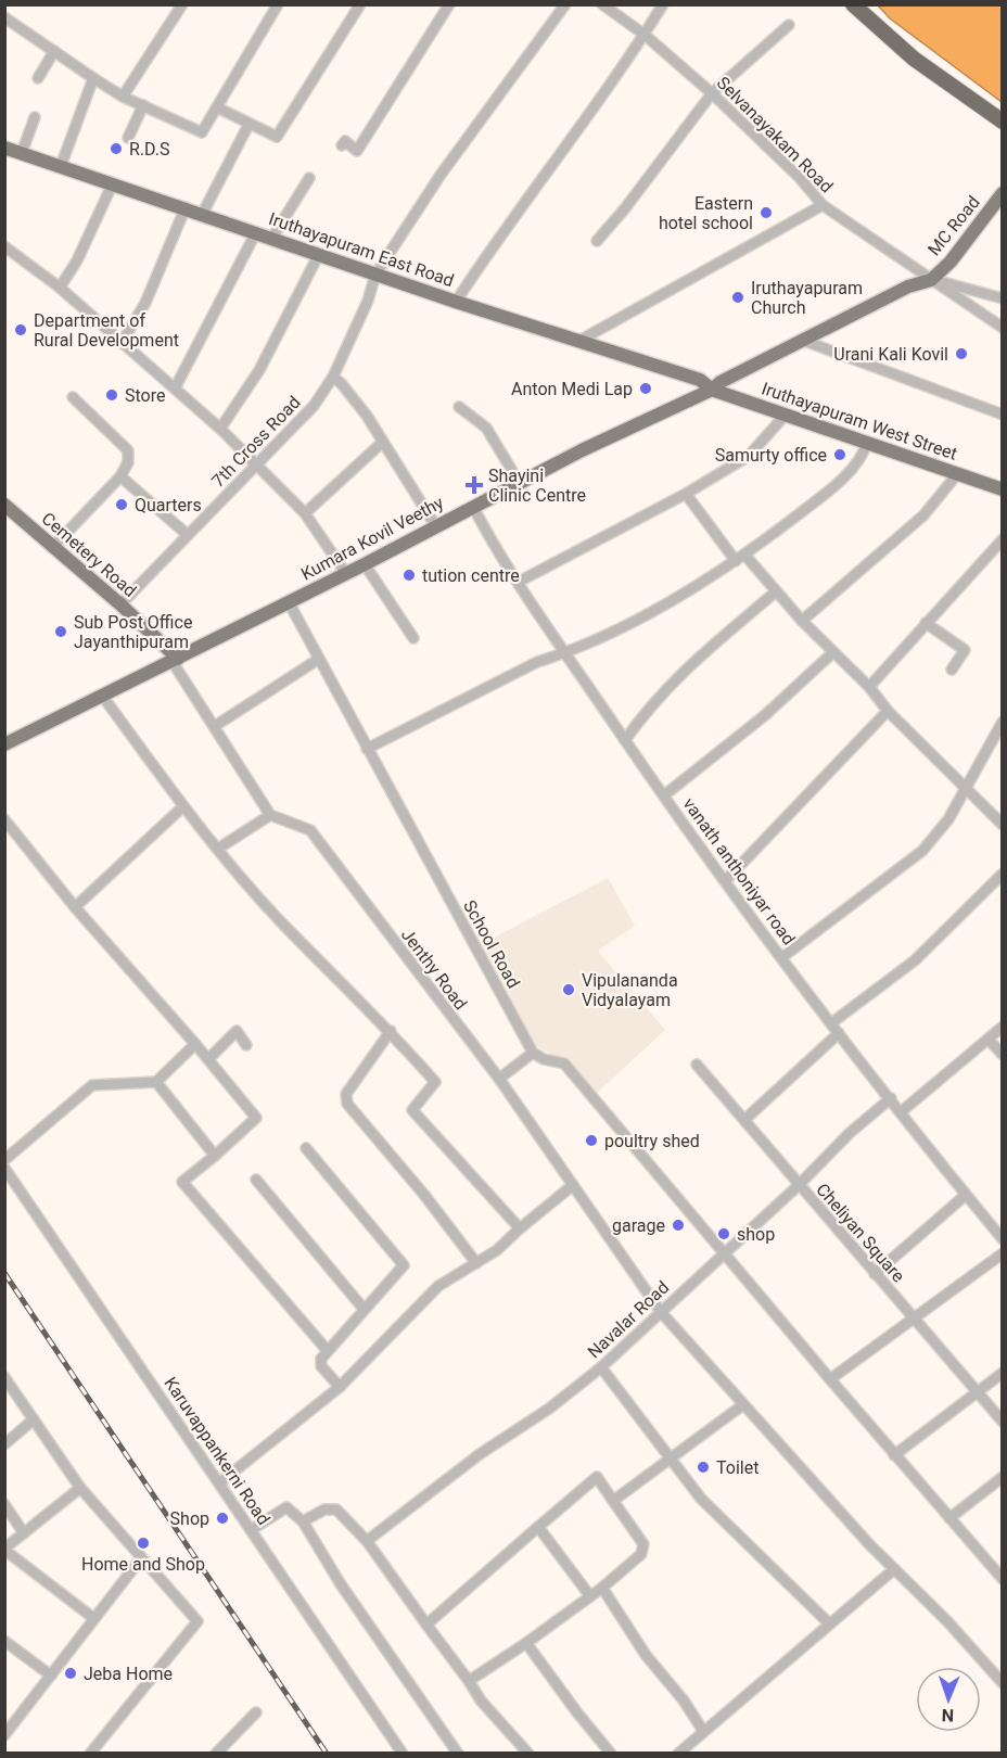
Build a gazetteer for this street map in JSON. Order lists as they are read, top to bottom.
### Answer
{
  "streets": {
    "main road": [
      "MC Road",
      "Iruthayapuram East Road",
      "Iruthayapuram West Street",
      "Kumara Kovil Veethy",
      "Cemetery Road"
    ],
    "street": [
      "Selvanayakam Road",
      "7th Cross Road",
      "vanath anthoniyar road",
      "School Road",
      "Jenthy Road",
      "Cheliyan Square",
      "Navalar Road",
      "Karuvappankerni Road"
    ]
  },
  "crossings": [
    ["Selvanayakam Road", "MC Road"],
    ["Selvanayakam Road", "Kumara Kovil Veethy"],
    ["MC Road", "Kumara Kovil Veethy"],
    ["Iruthayapuram East Road", "Iruthayapuram West Street"],
    ["Iruthayapuram East Road", "7th Cross Road"],
    ["Iruthayapuram East Road", "Kumara Kovil Veethy"],
    ["Iruthayapuram West Street", "Kumara Kovil Veethy"],
    ["7th Cross Road", "Cemetery Road"],
    ["Kumara Kovil Veethy", "Cemetery Road"],
    ["Kumara Kovil Veethy", "vanath anthoniyar road"],
    ["Kumara Kovil Veethy", "School Road"],
    ["vanath anthoniyar road", "Navalar Road"],
    ["Jenthy Road", "Navalar Road"],
    ["Cheliyan Square", "Navalar Road"]
  ],
  "places": {
    "other": [
      "R.D.S",
      "Eastern hotel school",
      "Iruthayapuram Church",
      "Department of Rural Development",
      "Urani Kali Kovil",
      "Anton Medi Lap",
      "Store",
      "Samurty office",
      "Quarters",
      "tution centre",
      "Sub Post Office Jayanthipuram",
      "Vipulananda Vidyalayam",
      "poultry shed",
      "garage",
      "shop",
      "Toilet",
      "Shop",
      "Home and Shop",
      "Jeba Home"
    ],
    "health": ["Shayini Clinic Centre"]
  },
  "north": "bottom"
}
